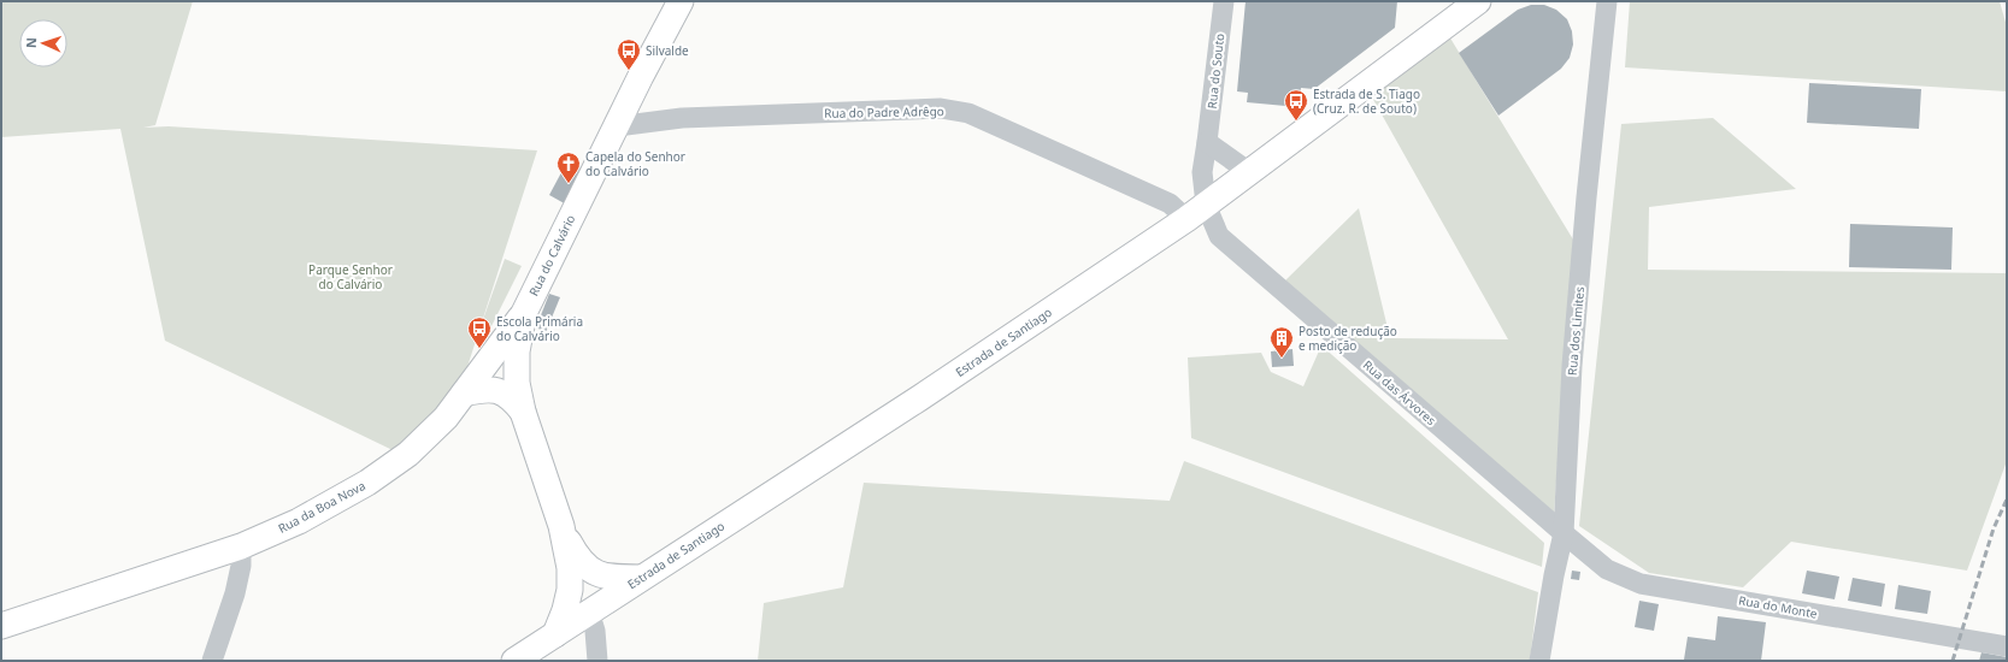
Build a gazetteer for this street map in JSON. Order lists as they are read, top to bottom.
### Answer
{
  "streets": {
    "main road": ["Rua do Calvário", "Estrada de Santiago", "Rua da Boa Nova"],
    "street": [
      "Rua do Souto",
      "Rua do Padre Adrêgo",
      "Rua dos Limites",
      "Rua das Árvores",
      "Rua do Monte"
    ]
  },
  "crossings": [
    ["Rua do Souto", "Rua do Padre Adrêgo"],
    ["Rua do Souto", "Estrada de Santiago"],
    ["Rua do Souto", "Rua das Árvores"],
    ["Rua do Padre Adrêgo", "Rua do Calvário"],
    ["Rua do Padre Adrêgo", "Estrada de Santiago"],
    ["Rua do Padre Adrêgo", "Rua das Árvores"],
    ["Rua do Calvário", "Estrada de Santiago"],
    ["Rua do Calvário", "Rua da Boa Nova"],
    ["Rua dos Limites", "Rua das Árvores"],
    ["Rua dos Limites", "Rua do Monte"],
    ["Estrada de Santiago", "Rua das Árvores"],
    ["Rua das Árvores", "Rua do Monte"]
  ],
  "parks": ["Parque Senhor do Calvário"],
  "places": {
    "bus stop": ["Silvalde", "Estrada de S. Tiago (Cruz. R. de Souto)", "Escola Primária do Calvário"],
    "church": ["Capela do Senhor do Calvário"],
    "building": ["Posto de redução e medição"]
  },
  "north": "left"
}
